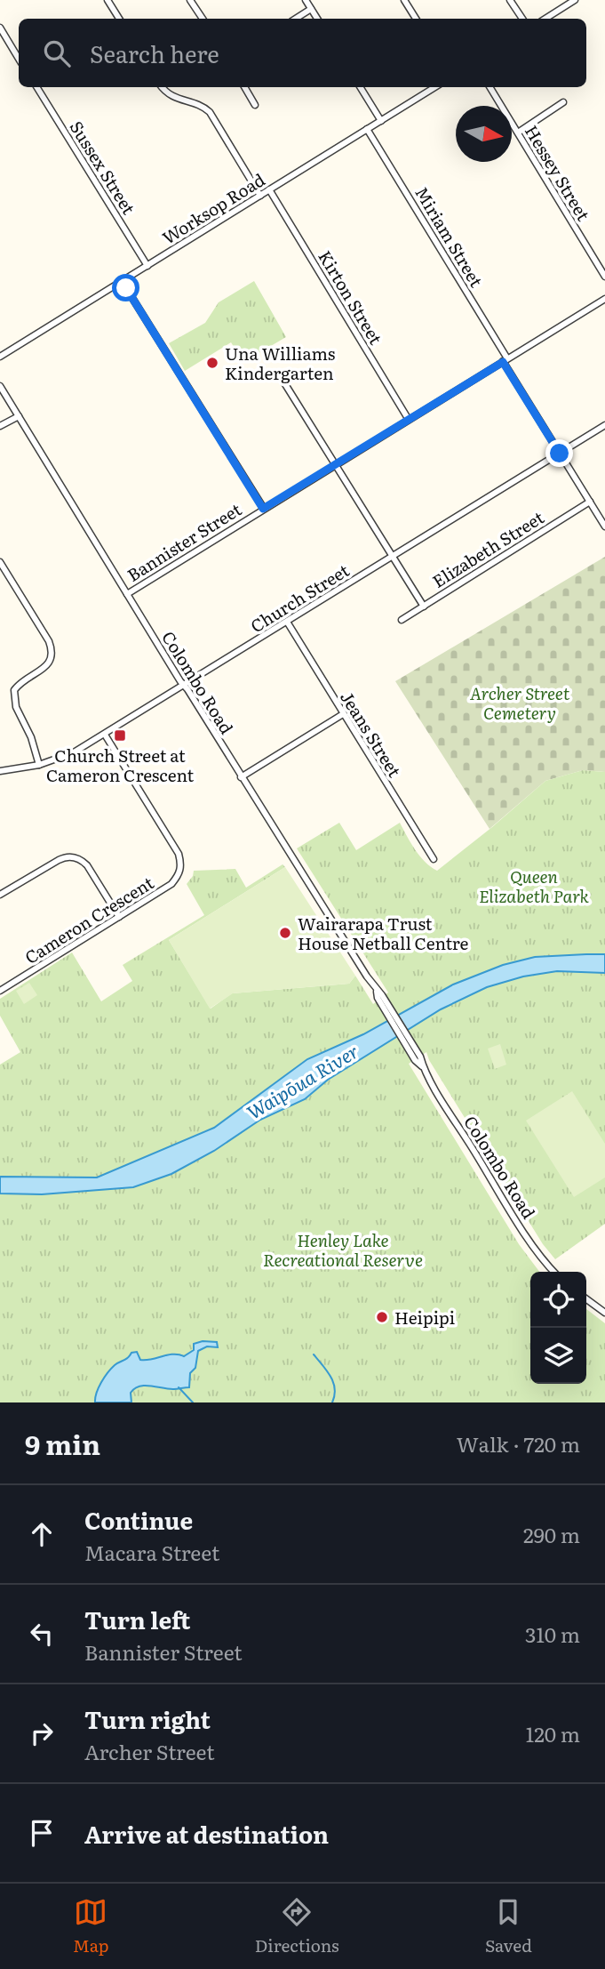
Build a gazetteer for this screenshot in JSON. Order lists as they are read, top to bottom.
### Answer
{
  "streets": {
    "street": [
      "Sussex Street",
      "Hessey Street",
      "Worksop Road",
      "Miriam Street",
      "Kirton Street",
      "Bannister Street",
      "Elizabeth Street",
      "Church Street",
      "Colombo Road",
      "Jeans Street",
      "Cameron Crescent"
    ]
  },
  "crossings": [
    ["Sussex Street", "Worksop Road"],
    ["Worksop Road", "Miriam Street"],
    ["Worksop Road", "Kirton Street"],
    ["Miriam Street", "Bannister Street"],
    ["Miriam Street", "Elizabeth Street"],
    ["Miriam Street", "Church Street"],
    ["Kirton Street", "Bannister Street"],
    ["Bannister Street", "Colombo Road"],
    ["Church Street", "Colombo Road"],
    ["Church Street", "Jeans Street"],
    ["Church Street", "Cameron Crescent"]
  ],
  "water": ["Waipōua River"],
  "parks": ["Archer Street Cemetery", "Queen Elizabeth Park", "Henley Lake Recreational Reserve"],
  "places": {
    "other": ["Una Williams Kindergarten", "Wairarapa Trust House Netball Centre", "Heipipi"],
    "transit": ["Church Street at Cameron Crescent"]
  },
  "north": "right",
  "page": {
    "search": "Search here",
    "heading": ["9 min", "Walk · 720 m"],
    "list": [
      ["Continue", "Macara Street", "290 m"],
      ["Turn left", "Bannister Street", "310 m"],
      ["Turn right", "Archer Street", "120 m"],
      "Arrive at destination"
    ],
    "nav": ["Map", "Directions", "Saved"]
  }
}
